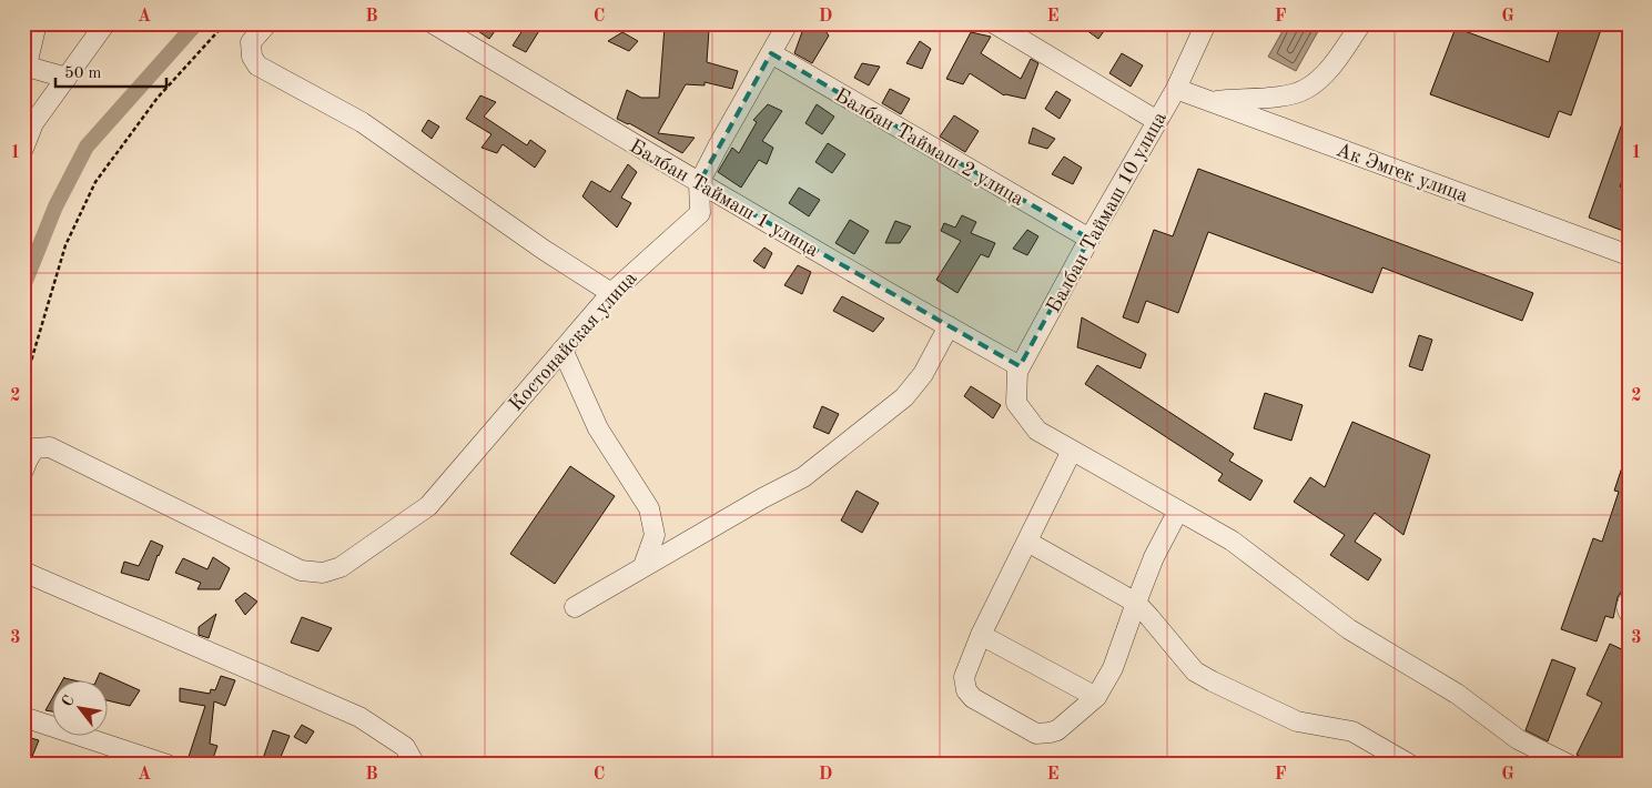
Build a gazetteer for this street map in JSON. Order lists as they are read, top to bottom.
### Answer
{
  "streets": {
    "street": [
      "Балбан Таймаш 2 улица",
      "Ак Эмгек улица",
      "Балбан Таймаш 1 улица",
      "Балбан Таймаш 10 улица",
      "Костонайская улица"
    ]
  },
  "crossings": [
    ["Балбан Таймаш 2 улица", "Балбан Таймаш 10 улица"],
    ["Балбан Таймаш 2 улица", "Костонайская улица"],
    ["Ак Эмгек улица", "Балбан Таймаш 10 улица"],
    ["Балбан Таймаш 1 улица", "Балбан Таймаш 10 улица"],
    ["Балбан Таймаш 1 улица", "Костонайская улица"]
  ],
  "scale_bar": "50 m",
  "north": "top left",
  "grid": {
    "columns": [
      "A",
      "B",
      "C",
      "D",
      "E",
      "F",
      "G"
    ],
    "rows": ["1", "2", "3"]
  }
}
